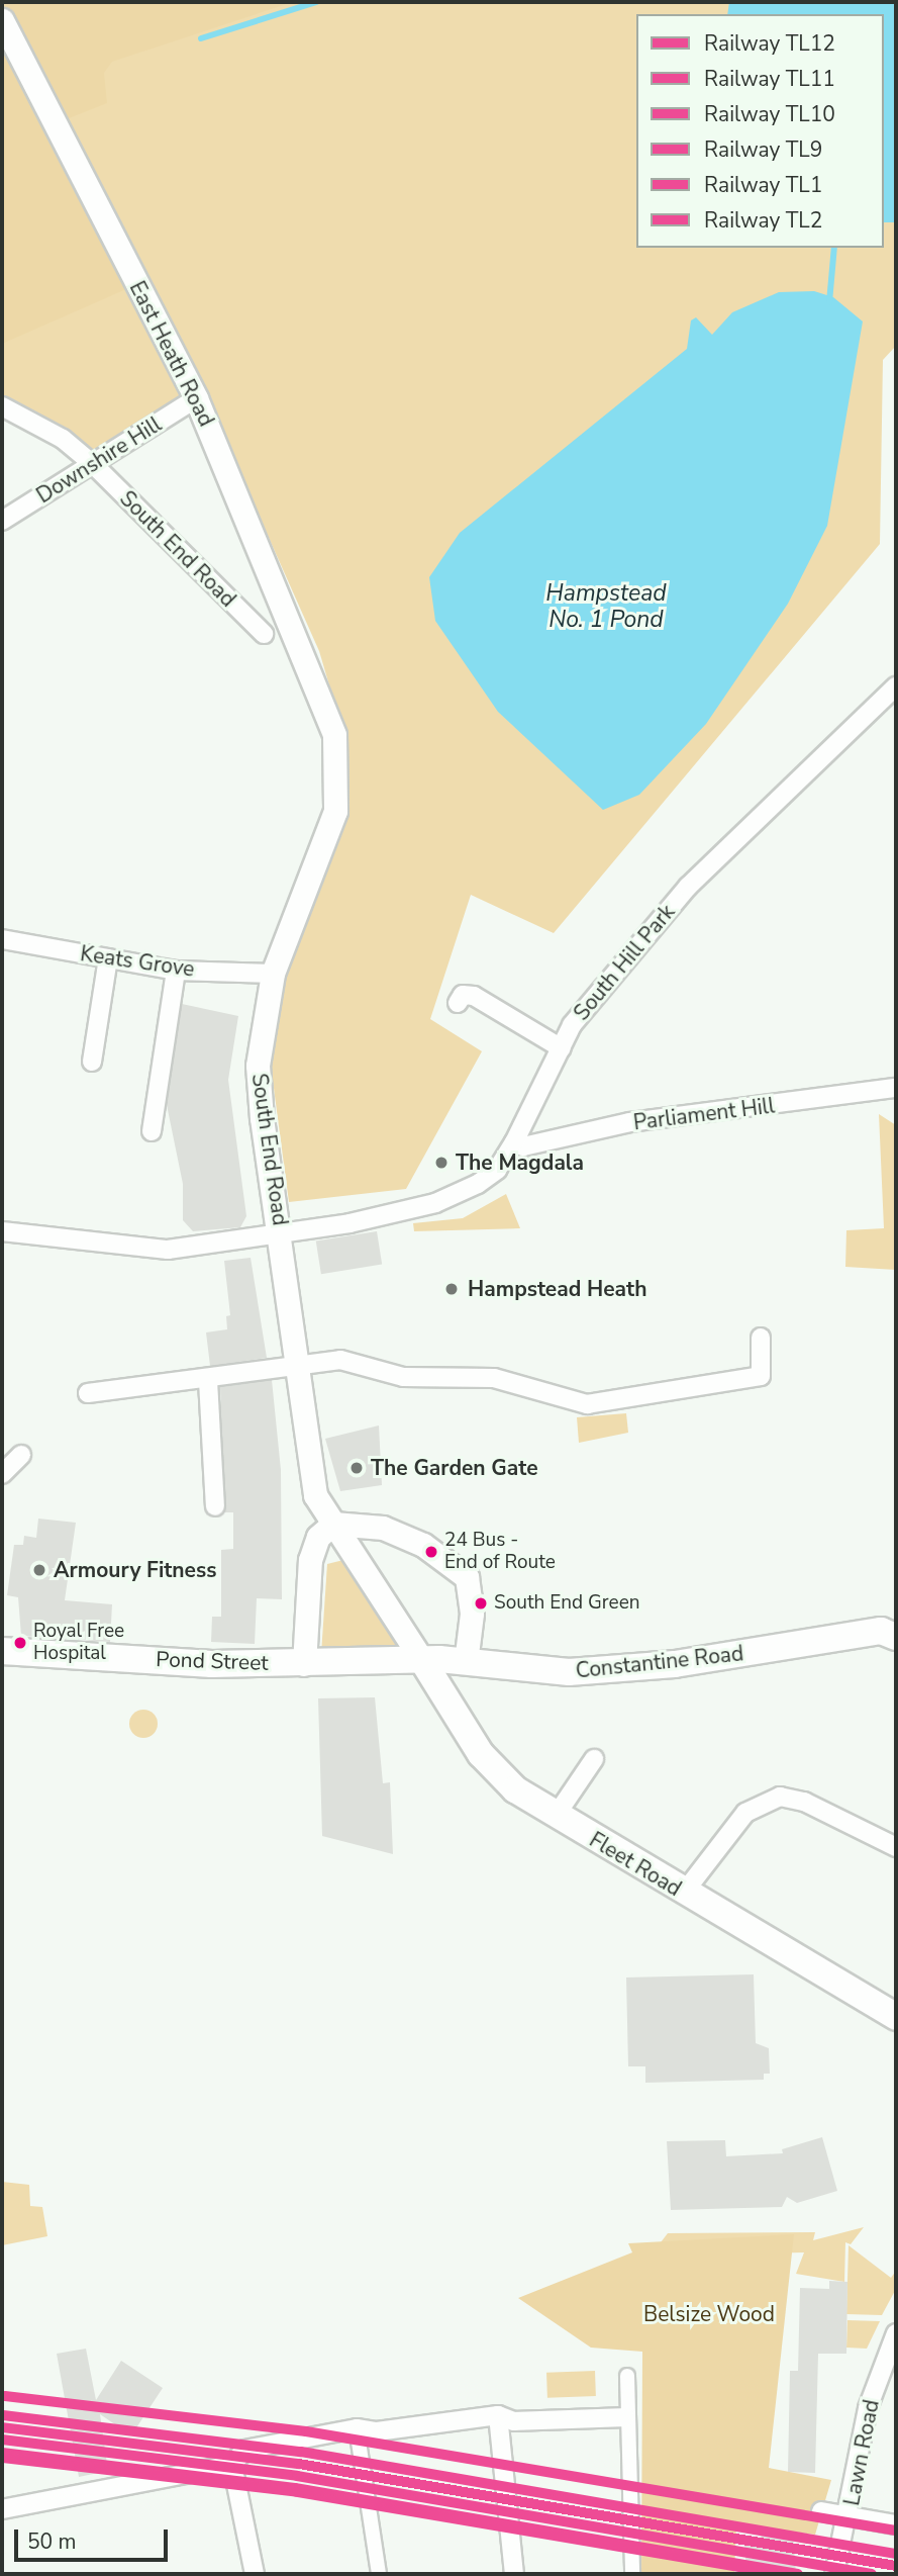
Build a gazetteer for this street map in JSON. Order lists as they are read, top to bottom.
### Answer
{
  "streets": {
    "main road": ["Pond Street", "Constantine Road", "Fleet Road"],
    "street": [
      "East Heath Road",
      "Downshire Hill",
      "South End Road",
      "Keats Grove",
      "South Hill Park",
      "Parliament Hill",
      "Lawn Road"
    ]
  },
  "crossings": [
    ["East Heath Road", "Downshire Hill"],
    ["East Heath Road", "South End Road"],
    ["Downshire Hill", "South End Road"],
    ["South End Road", "Keats Grove"],
    ["South End Road", "South Hill Park"],
    ["South Hill Park", "Parliament Hill"],
    ["Pond Street", "Constantine Road"],
    ["Pond Street", "Fleet Road"],
    ["Constantine Road", "Fleet Road"]
  ],
  "water": ["Hampstead No. 1 Pond"],
  "parks": ["Belsize Wood"],
  "places": [
    "The Magdala",
    "Hampstead Heath",
    "The Garden Gate",
    "24 Bus - End of Route",
    "Armoury Fitness",
    "South End Green",
    "Royal Free Hospital"
  ],
  "lines": [
    "rail line TL1",
    "rail line TL10",
    "rail line TL12",
    "rail line TL11",
    "rail line TL9",
    "rail line TL2"
  ],
  "legend": [
    "Railway TL12",
    "Railway TL11",
    "Railway TL10",
    "Railway TL9",
    "Railway TL1",
    "Railway TL2"
  ],
  "scale_bar": "50 m"
}
